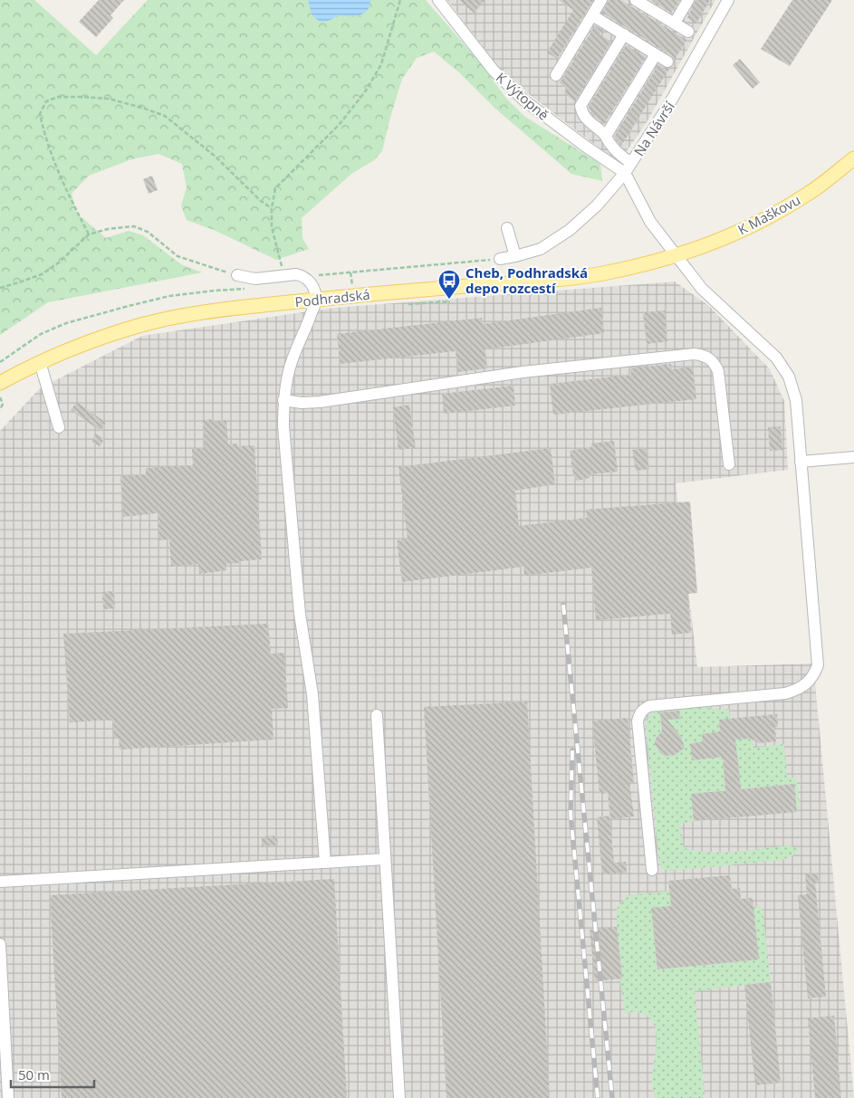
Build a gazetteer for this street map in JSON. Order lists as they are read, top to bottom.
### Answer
{
  "streets": {
    "main road": ["K Maškovu", "Podhradská"],
    "street": ["K Výtopně", "Na Návrší"]
  },
  "crossings": [
    ["K Výtopně", "Na Návrší"],
    ["K Maškovu", "Podhradská"]
  ],
  "places": {
    "bus stop": ["Cheb, Podhradská depo rozcestí"]
  },
  "scale_bar": "50 m"
}
